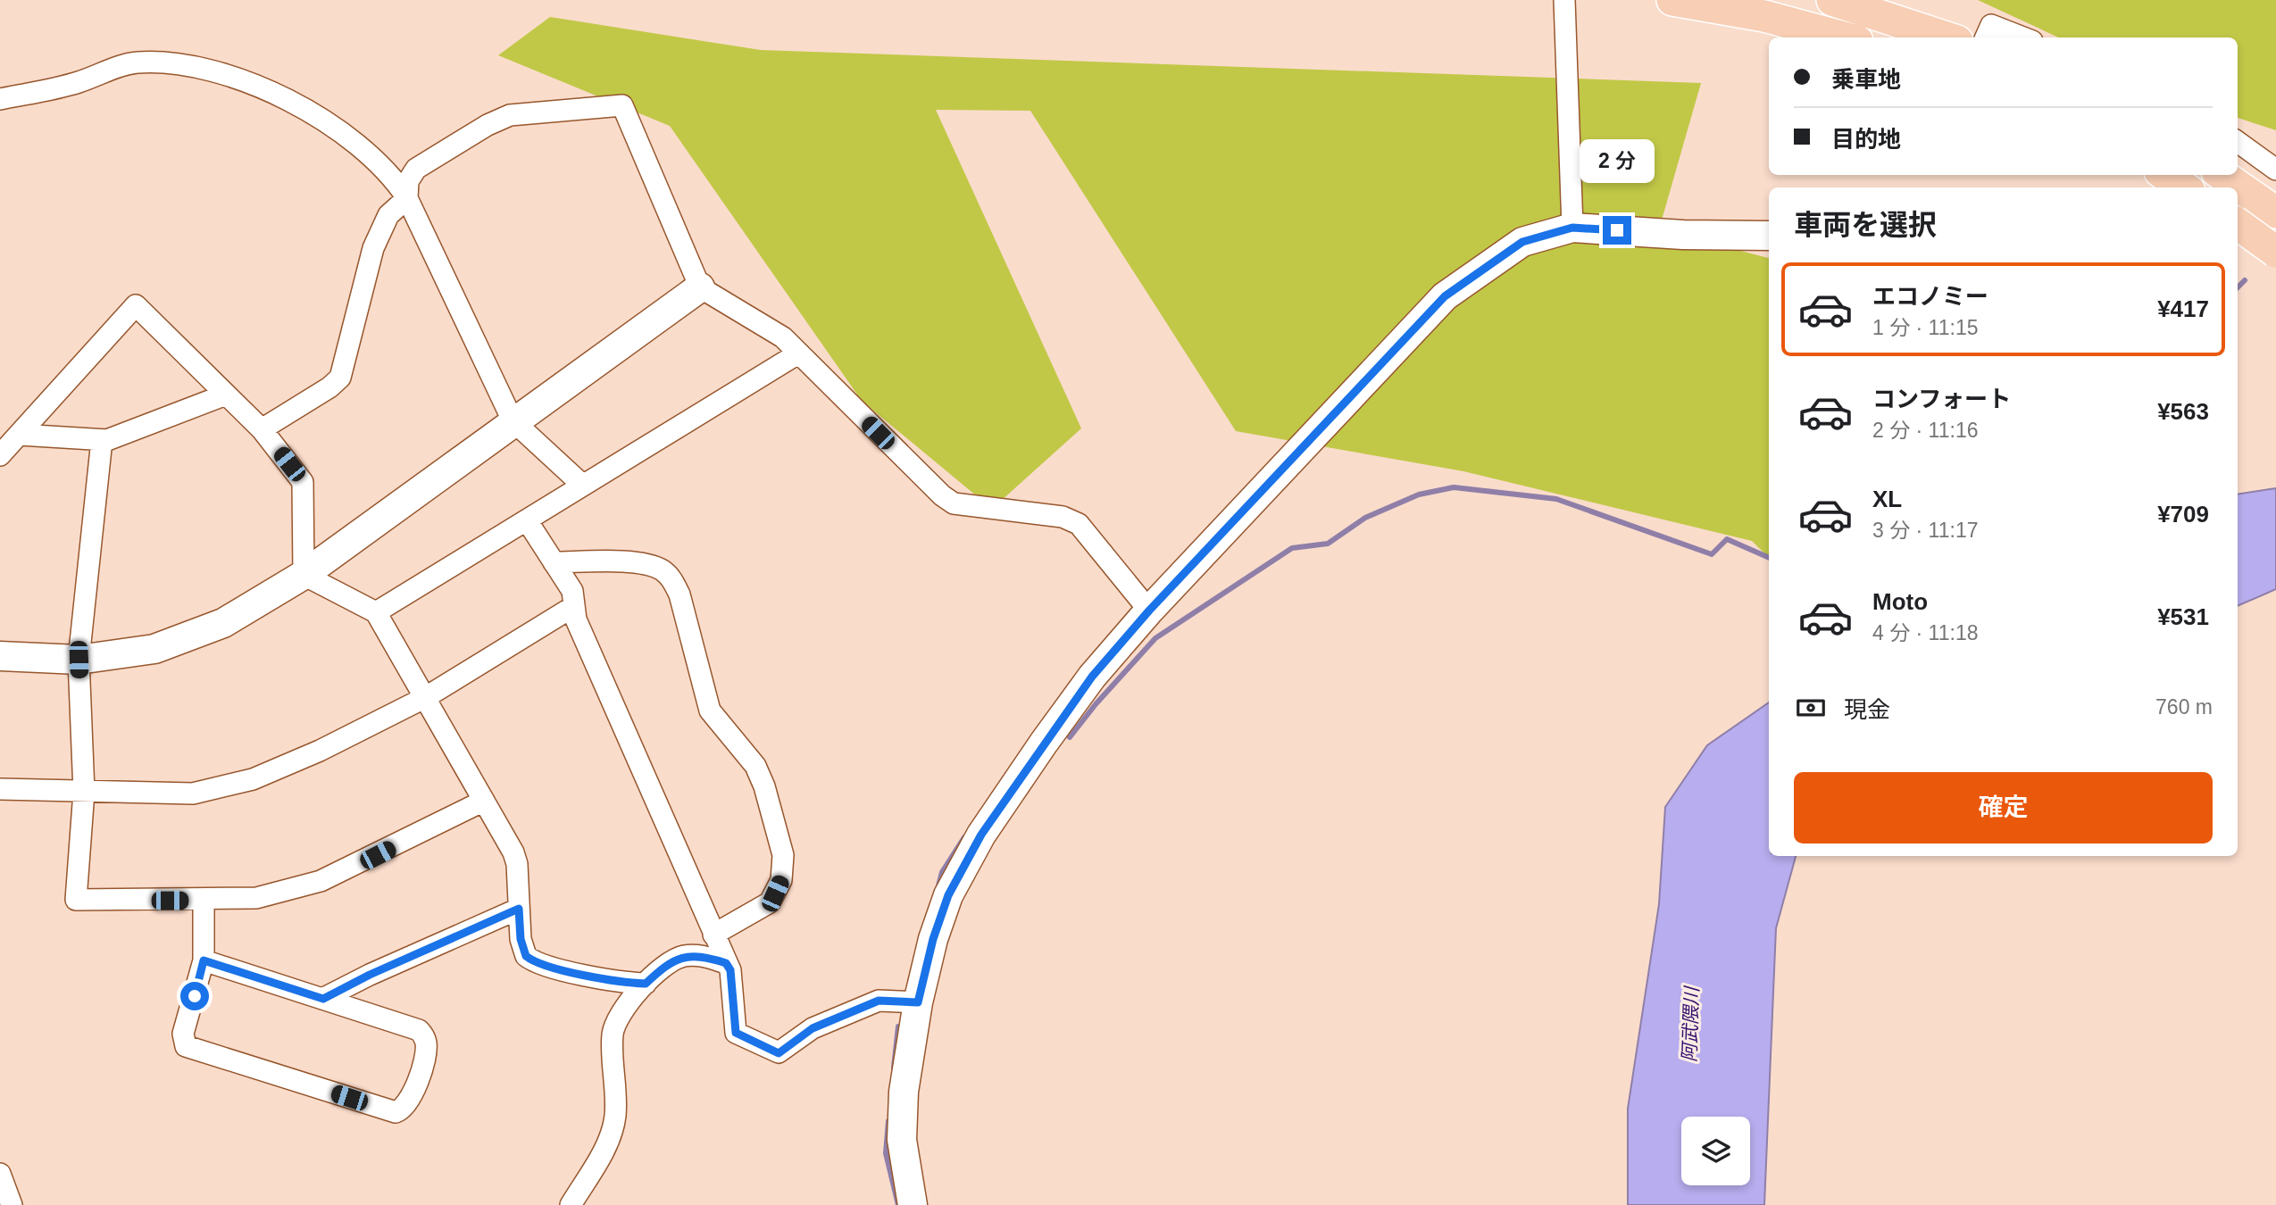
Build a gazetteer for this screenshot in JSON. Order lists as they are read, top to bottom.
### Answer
{
  "water": ["阿武隈川"],
  "page": {
    "banner": ["乗車地", "目的地"],
    "bubble": "2 分",
    "heading": "車両を選択",
    "list": [
      {
        "name": "エコノミー",
        "note": "1 分 · 11:15",
        "value": "¥417"
      },
      {
        "name": "コンフォート",
        "note": "2 分 · 11:16",
        "value": "¥563"
      },
      {
        "name": "XL",
        "note": "3 分 · 11:17",
        "value": "¥709"
      },
      {
        "name": "Moto",
        "note": "4 分 · 11:18",
        "value": "¥531"
      }
    ],
    "pay": ["現金", "760 m"],
    "buttons": "確定"
  }
}
